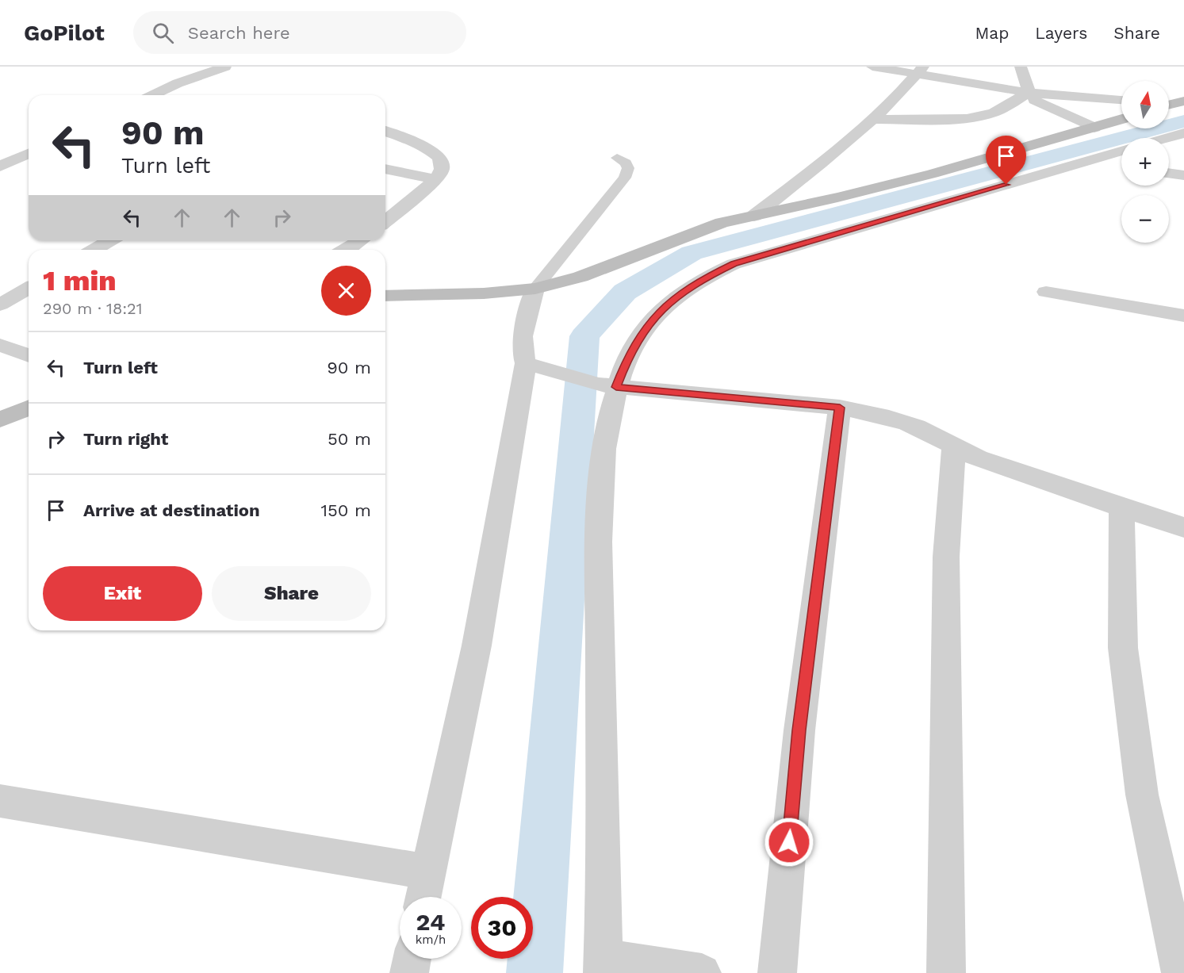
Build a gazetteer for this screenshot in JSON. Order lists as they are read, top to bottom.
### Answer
{
  "north": "top",
  "page": {
    "header": "GoPilot",
    "search": "Search here",
    "nav": ["Map", "Layers", "Share"],
    "map_buttons": ["+", "−"],
    "turn": ["90 m", "Turn left"],
    "heading": ["1 min", "290 m · 18:21"],
    "list": [
      {
        "name": "Turn left",
        "value": "90 m"
      },
      {
        "name": "Turn right",
        "value": "50 m"
      },
      {
        "name": "Arrive at destination",
        "value": "150 m"
      }
    ],
    "buttons": ["Exit", "Share"],
    "speed": "24 km/h",
    "limit": "30"
  }
}
